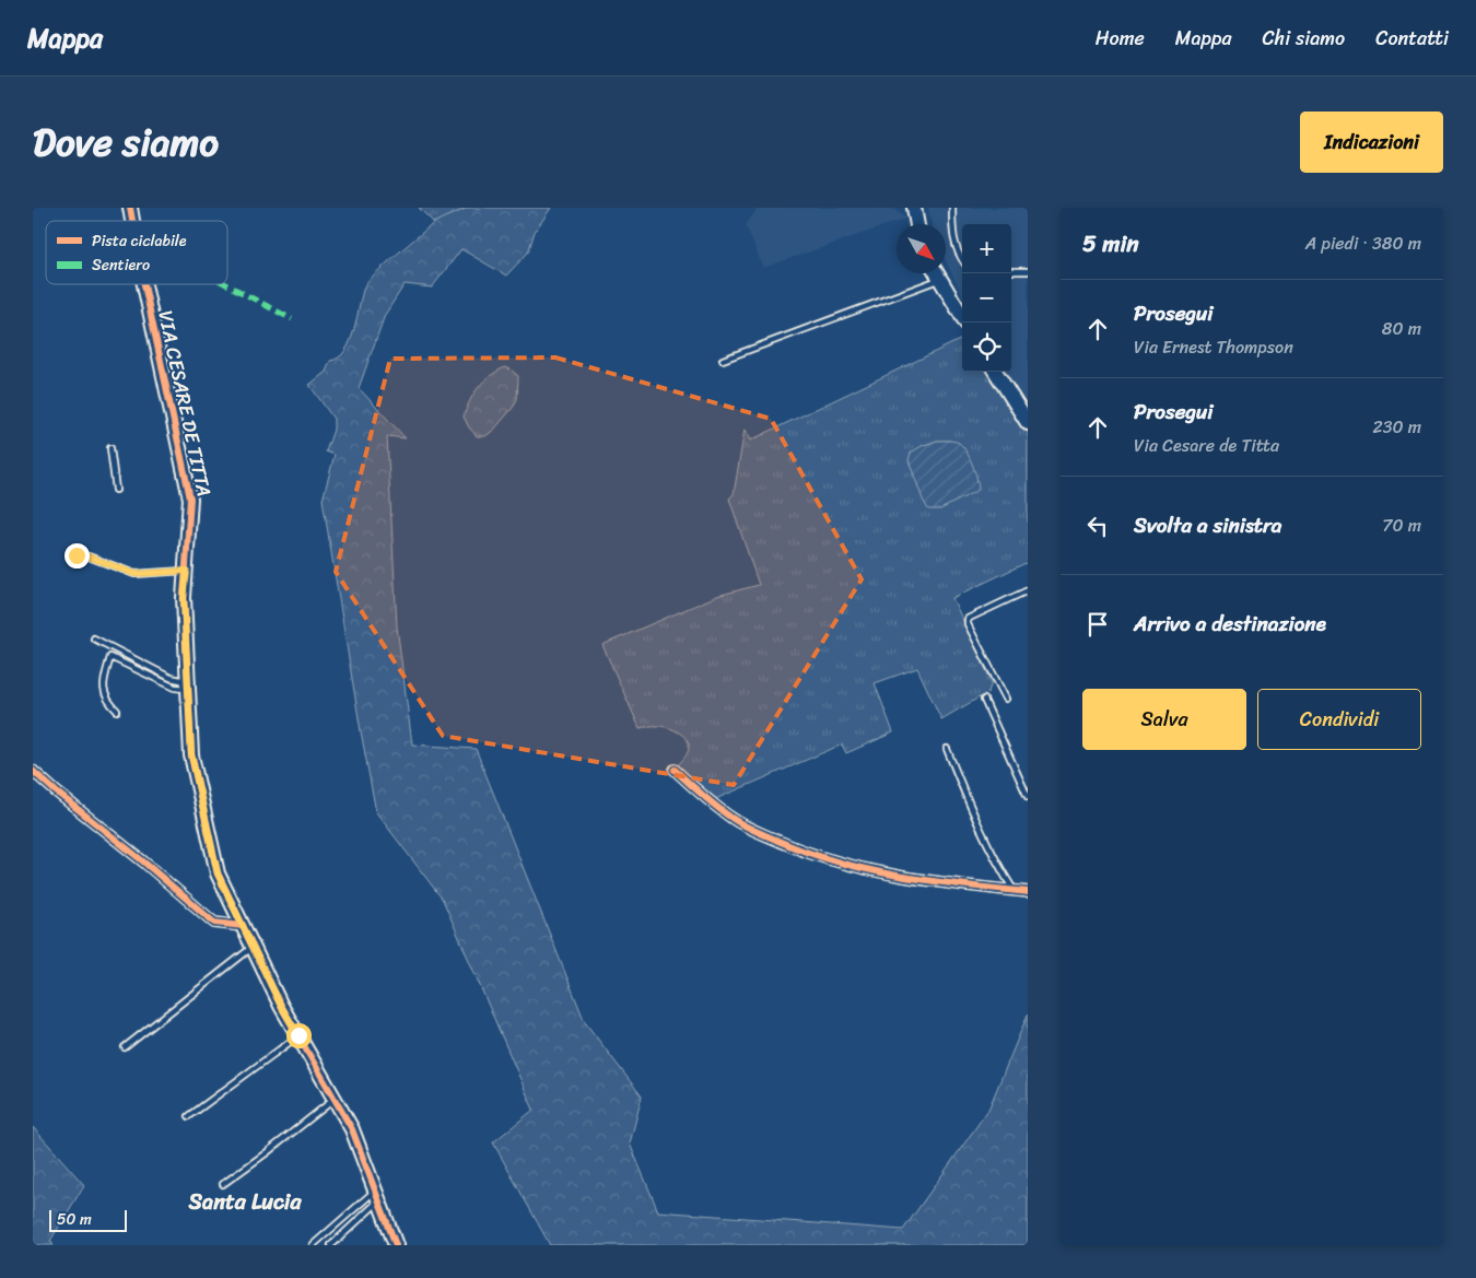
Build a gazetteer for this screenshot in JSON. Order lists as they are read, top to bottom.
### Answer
{
  "streets": {
    "street": ["VIA CESARE DE TITTA"]
  },
  "districts": ["Santa Lucia"],
  "legend": ["Pista ciclabile", "Sentiero"],
  "scale_bar": "50 m",
  "north": "bottom right",
  "page": {
    "header": "Mappa",
    "nav": [
      "Home",
      "Mappa",
      "Chi siamo",
      "Contatti"
    ],
    "title": "Dove siamo",
    "buttons": [
      "Indicazioni",
      ["Salva", "Condividi"]
    ],
    "heading": ["5 min", "A piedi · 380 m"],
    "map_buttons": ["+", "−"],
    "list": [
      ["Prosegui", "Via Ernest Thompson", "80 m"],
      ["Prosegui", "Via Cesare de Titta", "230 m"],
      ["Svolta a sinistra", "70 m"],
      "Arrivo a destinazione"
    ],
    "scale": "50 m"
  }
}
